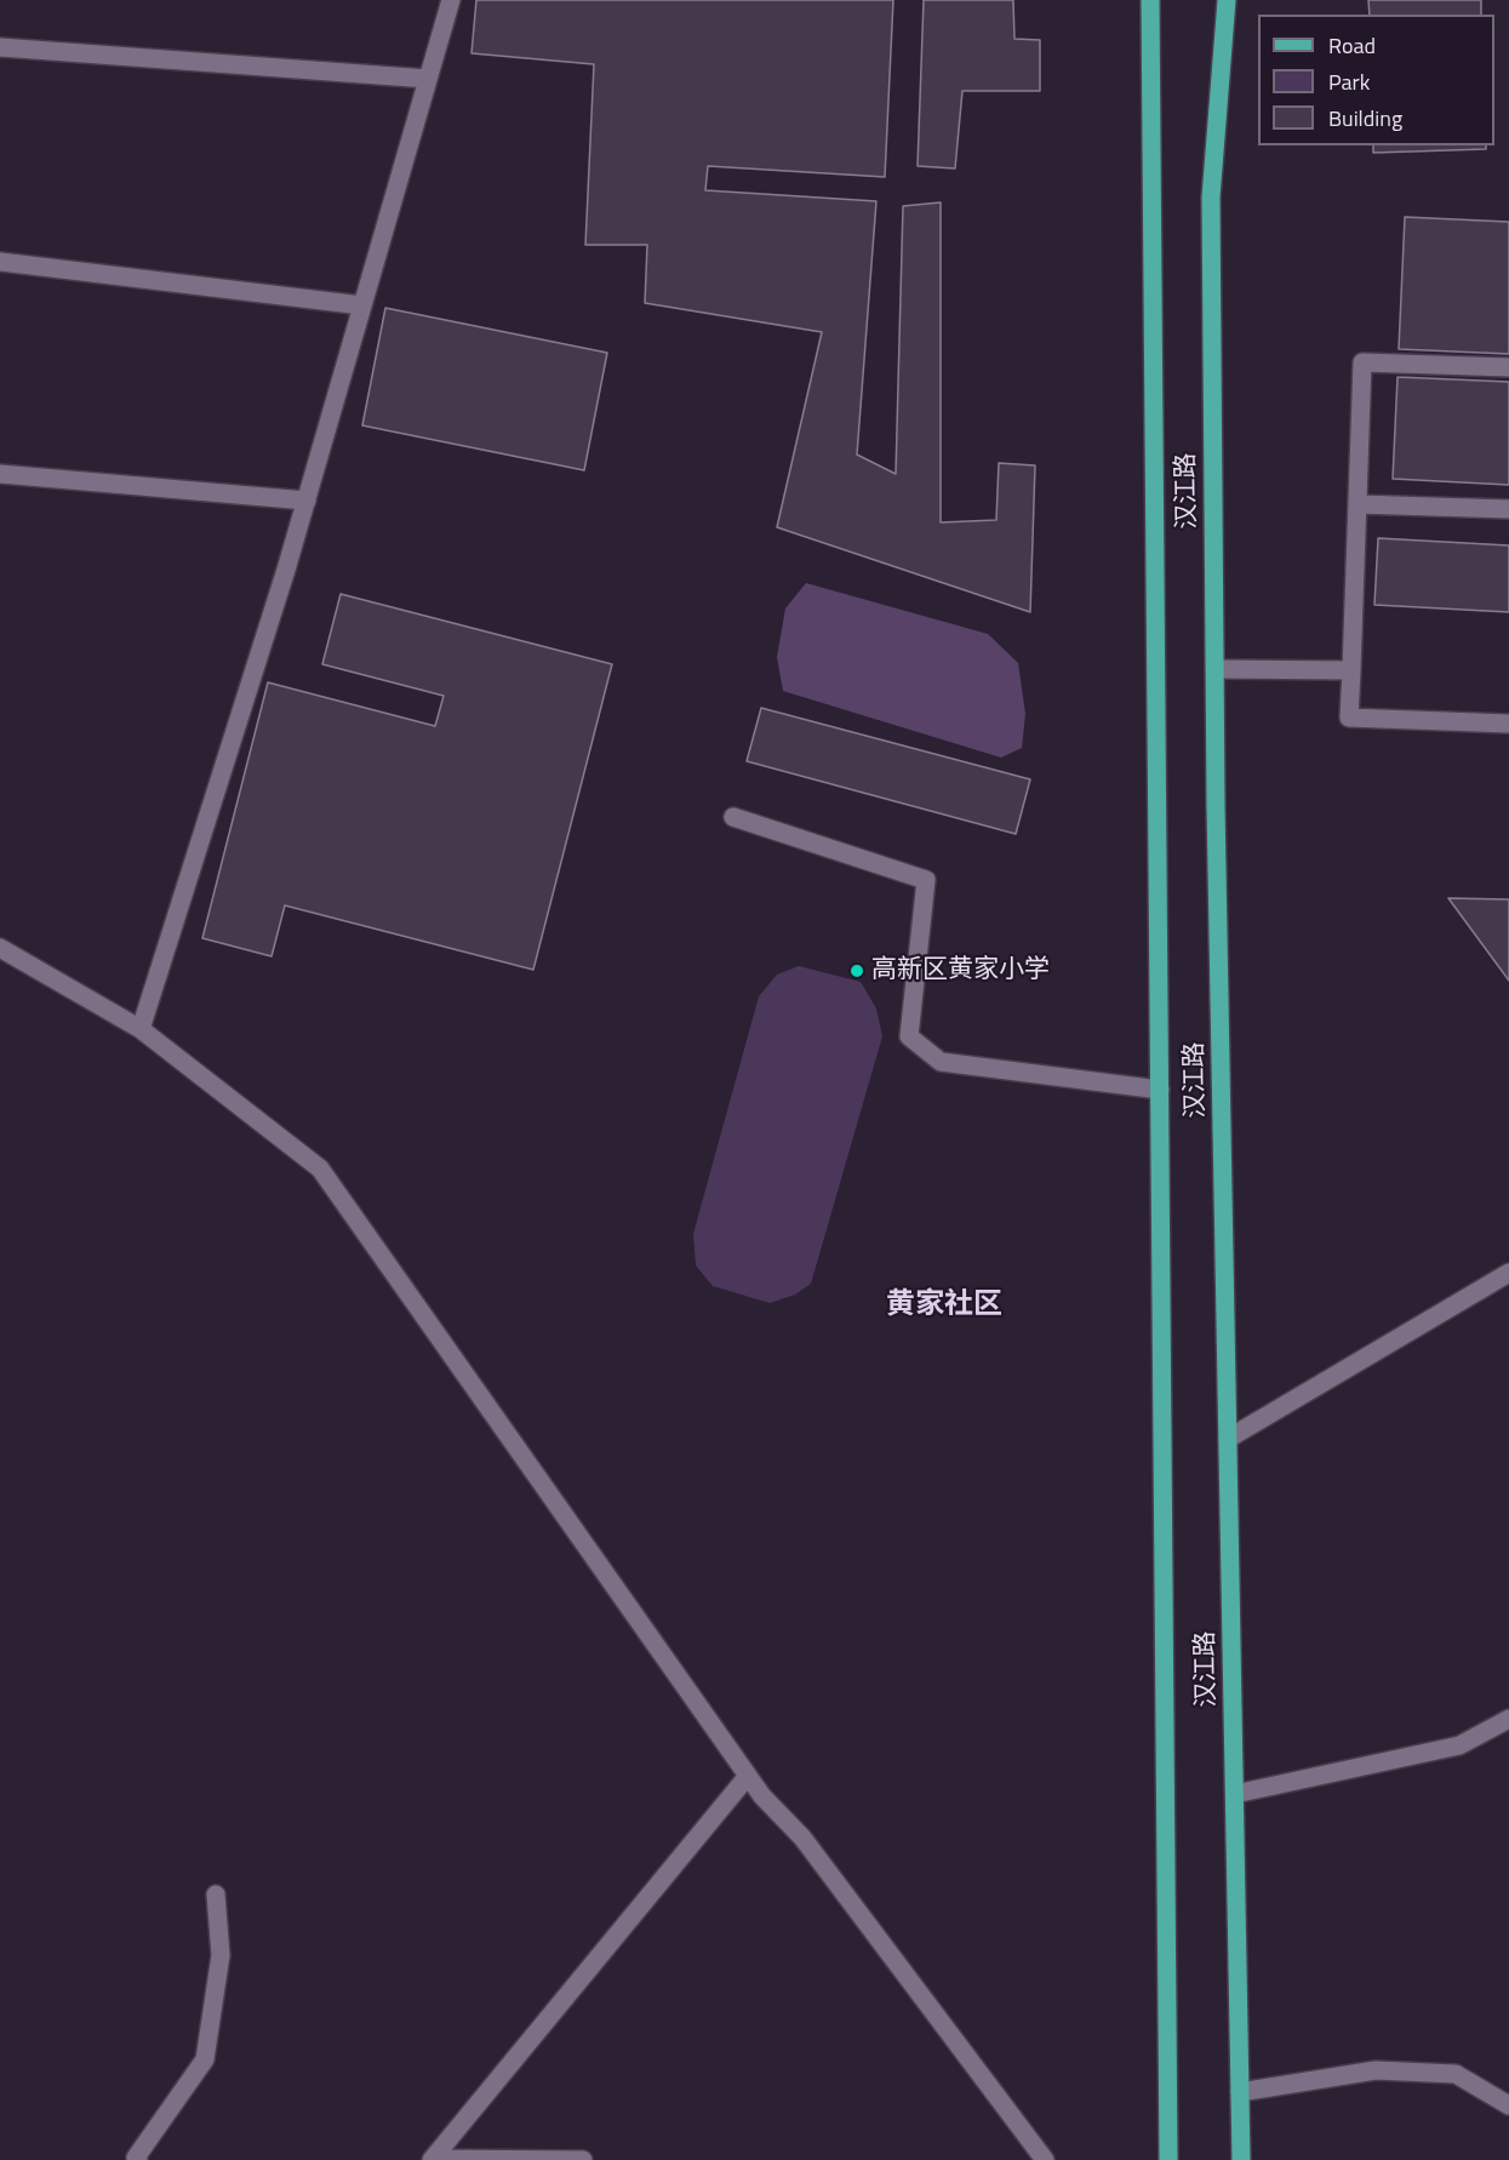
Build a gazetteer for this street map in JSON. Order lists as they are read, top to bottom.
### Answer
{
  "streets": {
    "main road": ["汉江路"]
  },
  "districts": ["黄家社区"],
  "places": ["高新区黄家小学"],
  "legend": ["Road", "Park", "Building"]
}
